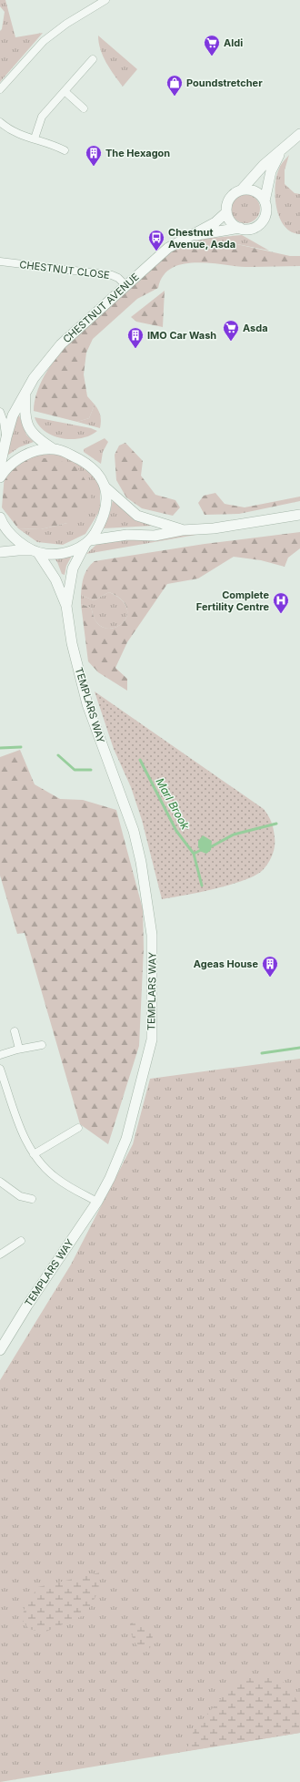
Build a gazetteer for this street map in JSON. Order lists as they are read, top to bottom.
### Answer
{
  "streets": {
    "street": ["CHESTNUT CLOSE", "CHESTNUT AVENUE", "TEMPLARS WAY"]
  },
  "crossings": [
    ["CHESTNUT CLOSE", "CHESTNUT AVENUE"],
    ["CHESTNUT AVENUE", "TEMPLARS WAY"]
  ],
  "water": ["Marl Brook"],
  "places": {
    "supermarket": ["Aldi", "Asda"],
    "shop": ["Poundstretcher"],
    "building": ["The Hexagon", "IMO Car Wash", "Ageas House"],
    "bus stop": ["Chestnut Avenue, Asda"],
    "hospital": ["Complete Fertility Centre"]
  }
}
